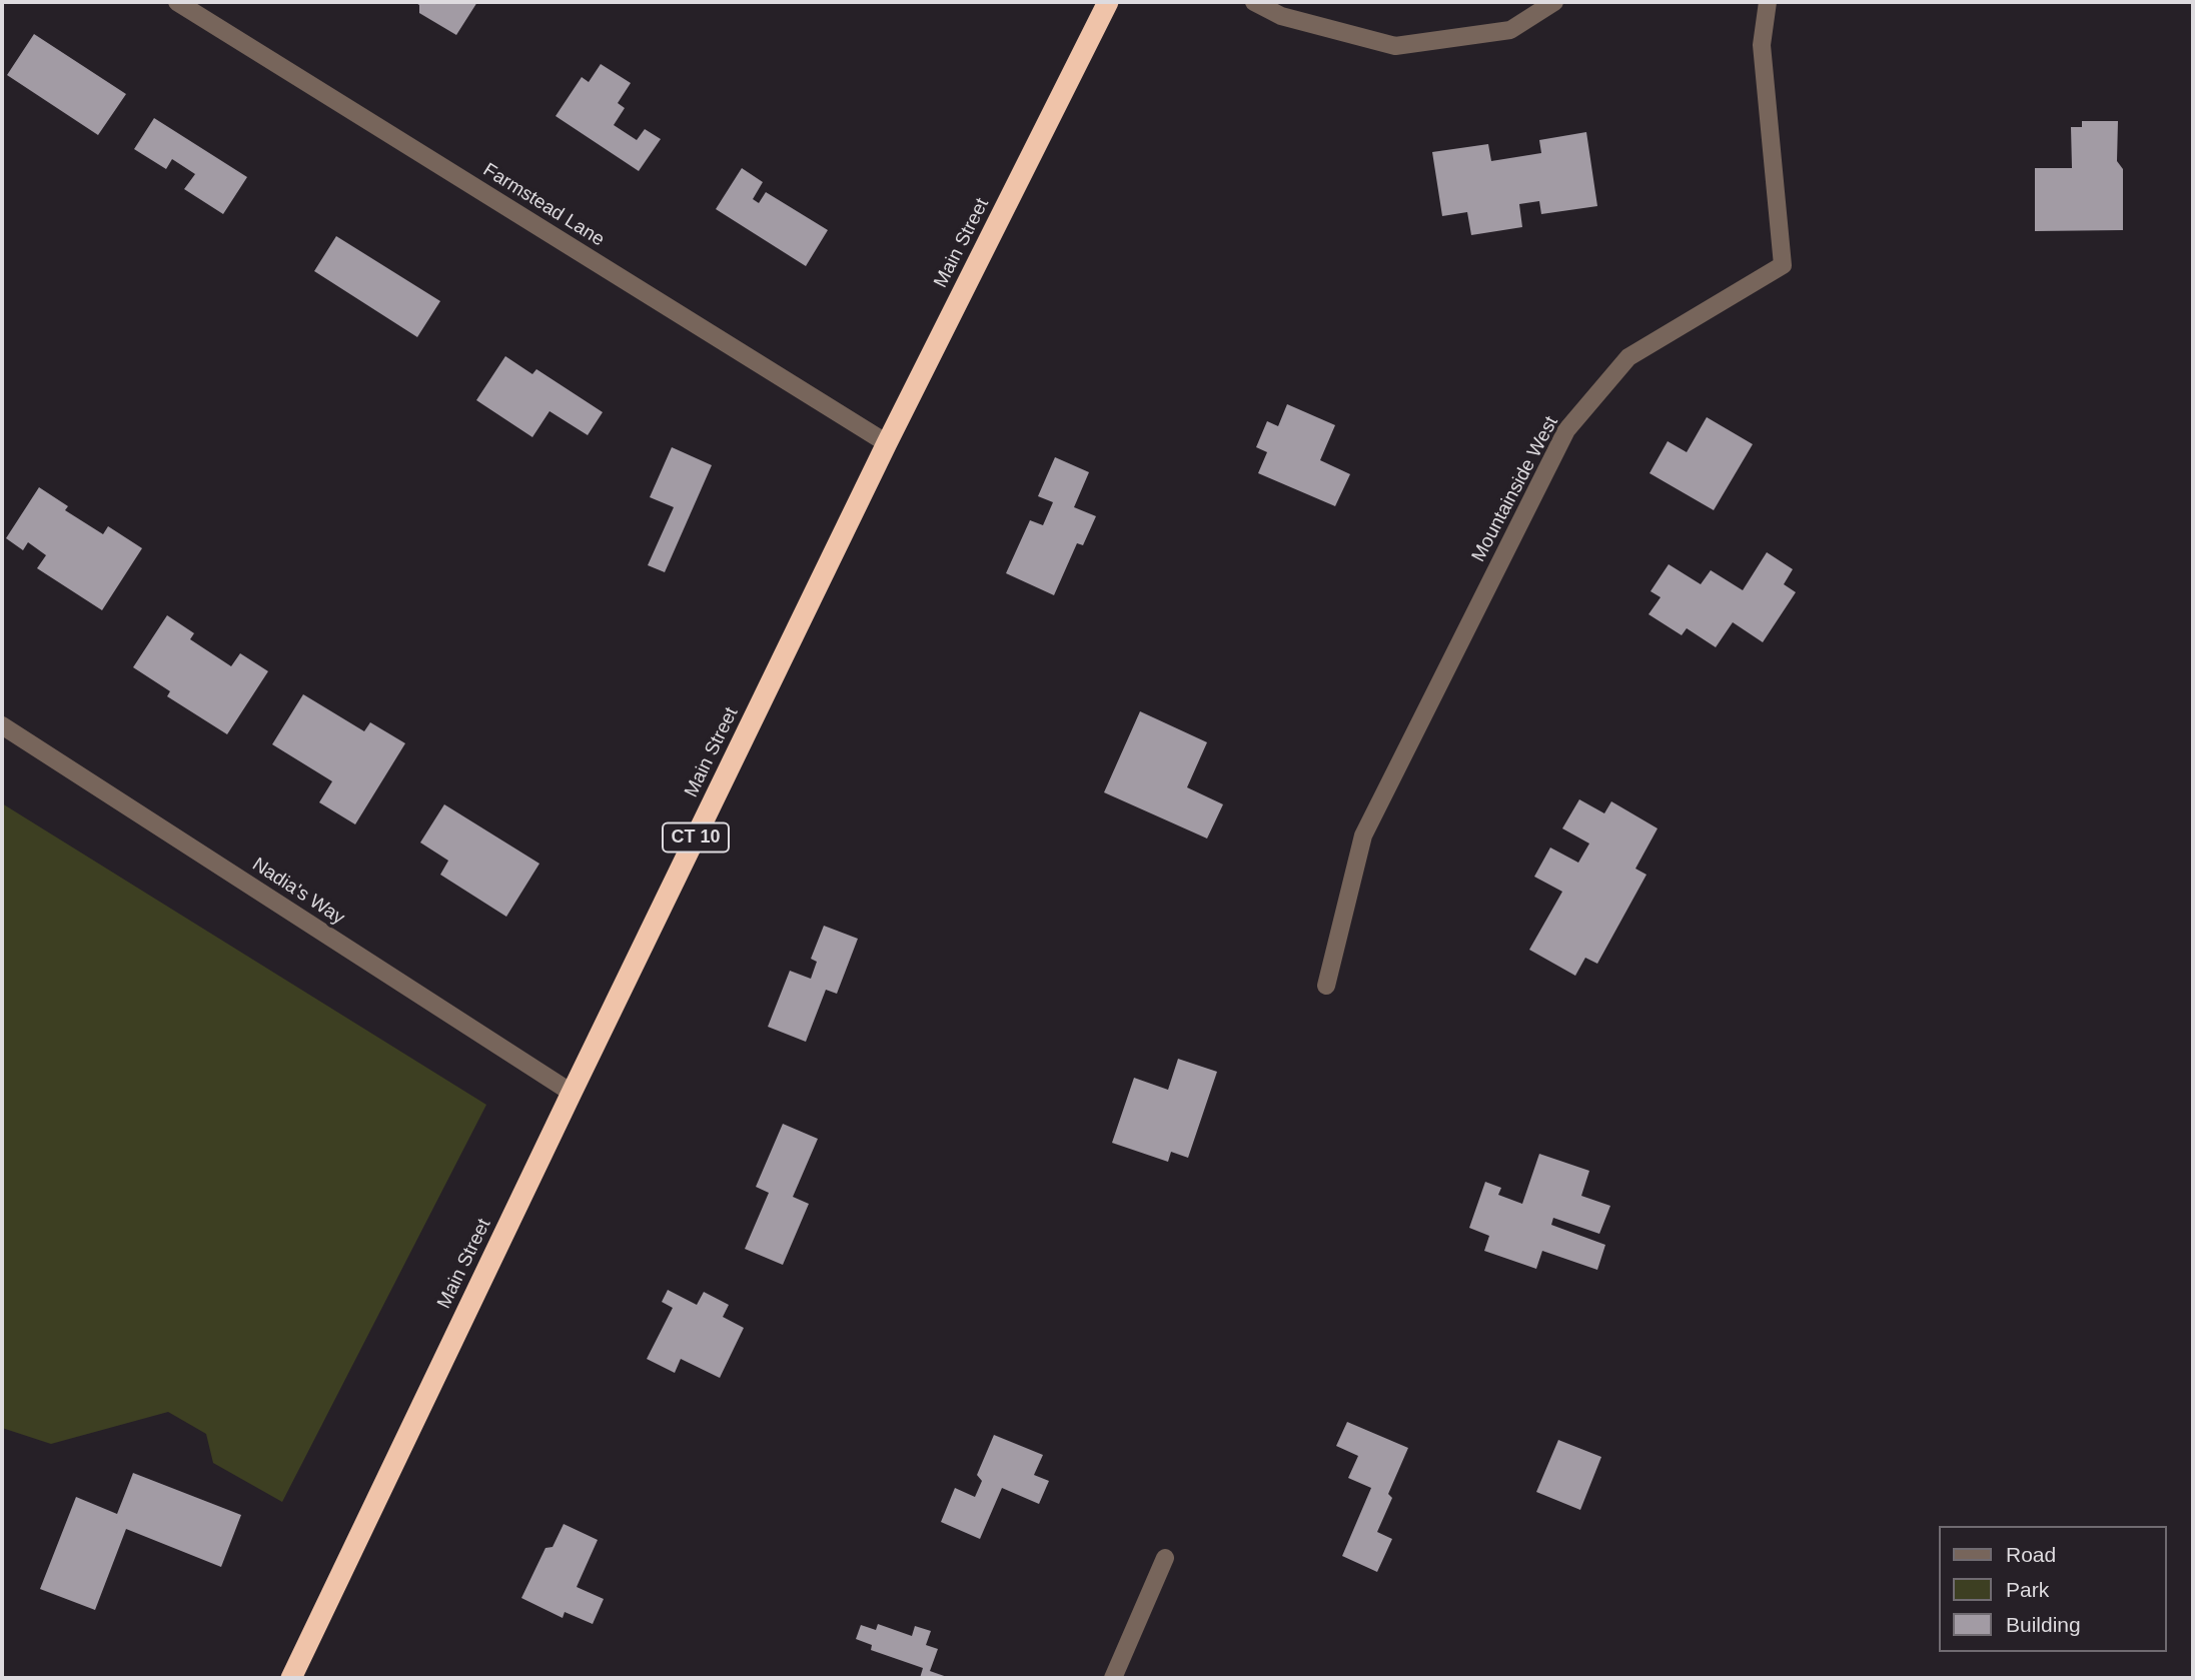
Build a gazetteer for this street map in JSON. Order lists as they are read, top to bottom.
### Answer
{
  "streets": {
    "highway": ["Main Street", "CT 10"],
    "street": ["Farmstead Lane", "Mountainside West", "Nadia's Way"]
  },
  "crossings": [
    ["Farmstead Lane", "Main Street"],
    ["Main Street", "Nadia's Way"]
  ],
  "legend": ["Road", "Park", "Building"]
}
